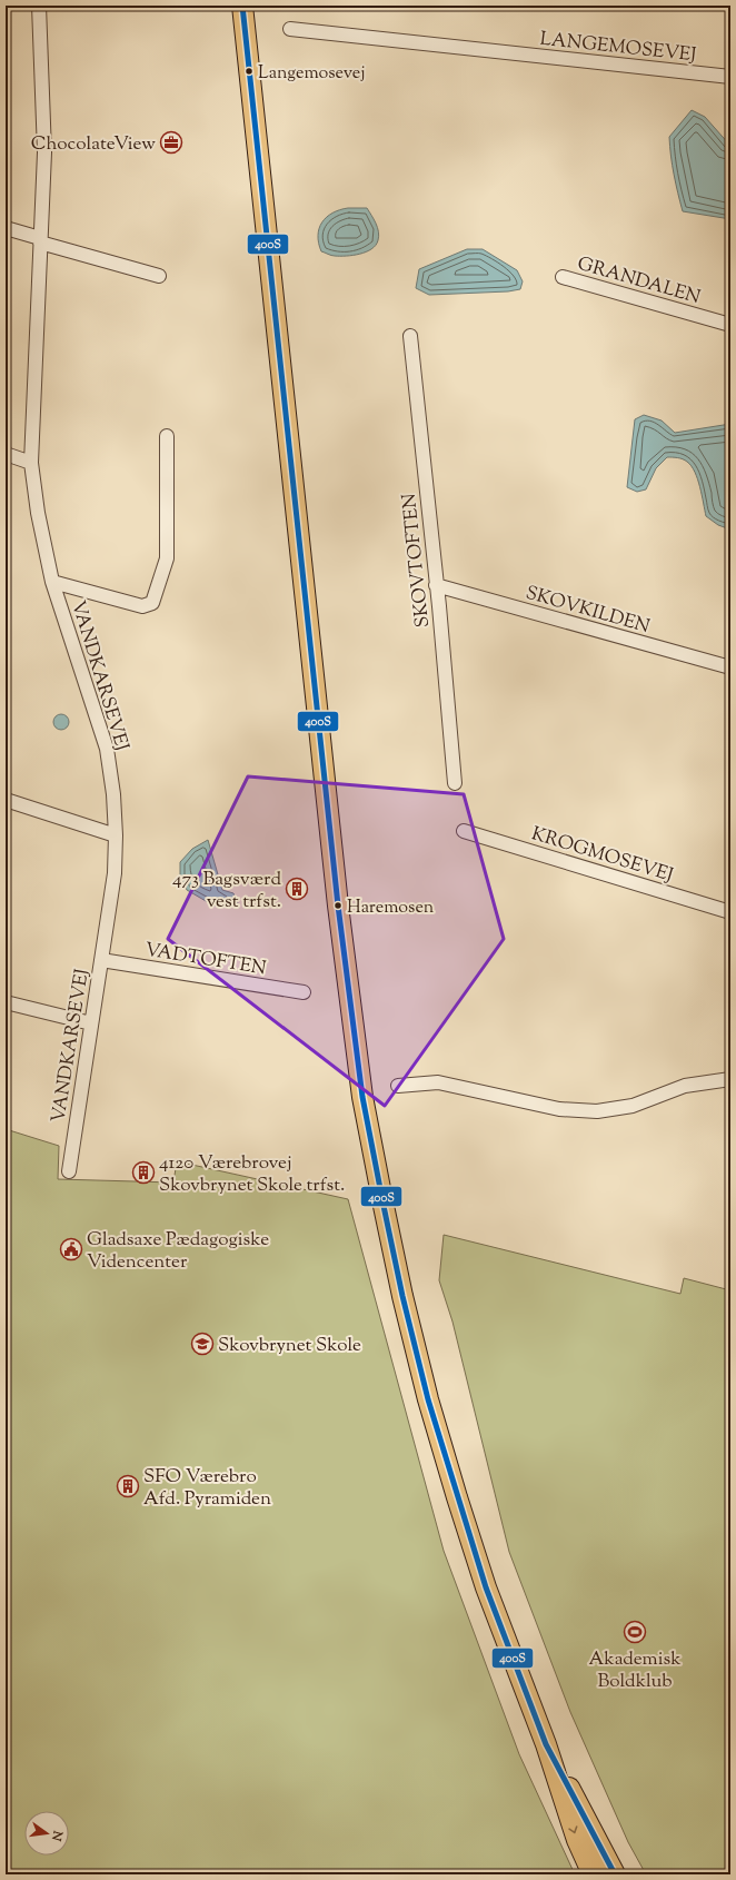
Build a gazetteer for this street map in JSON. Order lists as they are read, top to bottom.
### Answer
{
  "streets": {
    "street": [
      "LANGEMOSEVEJ",
      "GRANDALEN",
      "SKOVTOFTEN",
      "SKOVKILDEN",
      "VANDKARSEVEJ",
      "KROGMOSEVEJ",
      "VADTOFTEN"
    ]
  },
  "crossings": [
    ["SKOVTOFTEN", "SKOVKILDEN"],
    ["VANDKARSEVEJ", "VADTOFTEN"]
  ],
  "places": {
    "other": ["Langemosevej", "Haremosen"],
    "office": ["ChocolateView"],
    "building": ["473 Bagsværd vest trfst.", "4120 Værebrovej Skovbrynet Skole trfst.", "SFO Værebro Afd. Pyramiden"],
    "public building": ["Gladsaxe Pædagogiske Videncenter"],
    "school or university": ["Skovbrynet Skole"],
    "sports": ["Akademisk Boldklub"]
  },
  "lines": ["transit line 400S"],
  "north": "right"
}
